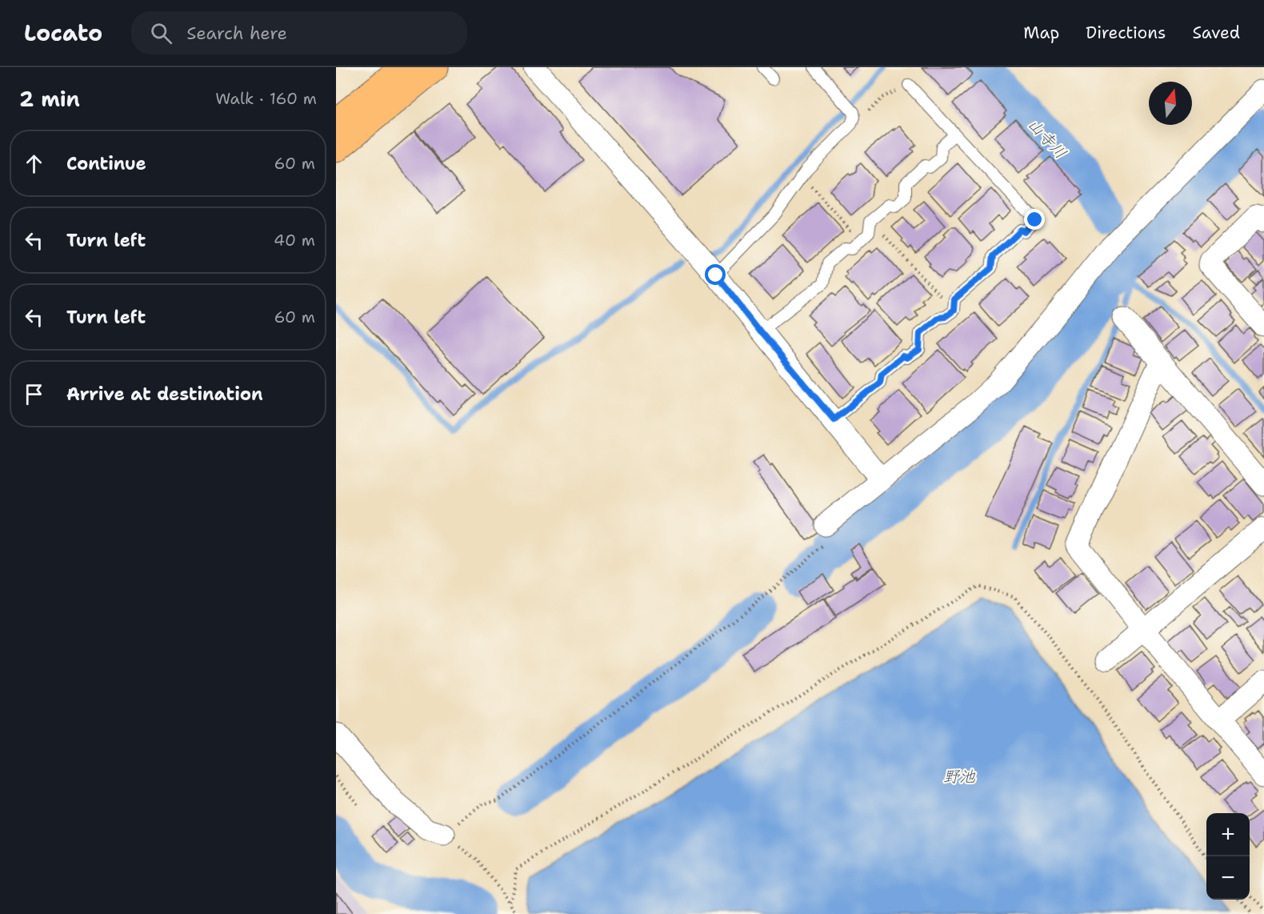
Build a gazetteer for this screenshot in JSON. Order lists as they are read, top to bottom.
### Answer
{
  "water": ["山寺川", "野池"],
  "north": "top",
  "page": {
    "header": "Locato",
    "search": "Search here",
    "nav": ["Map", "Directions", "Saved"],
    "heading": ["2 min", "Walk · 160 m"],
    "list": [
      ["Continue", "60 m"],
      ["Turn left", "40 m"],
      ["Turn left", "60 m"],
      "Arrive at destination"
    ],
    "map_buttons": ["+", "−"]
  }
}
